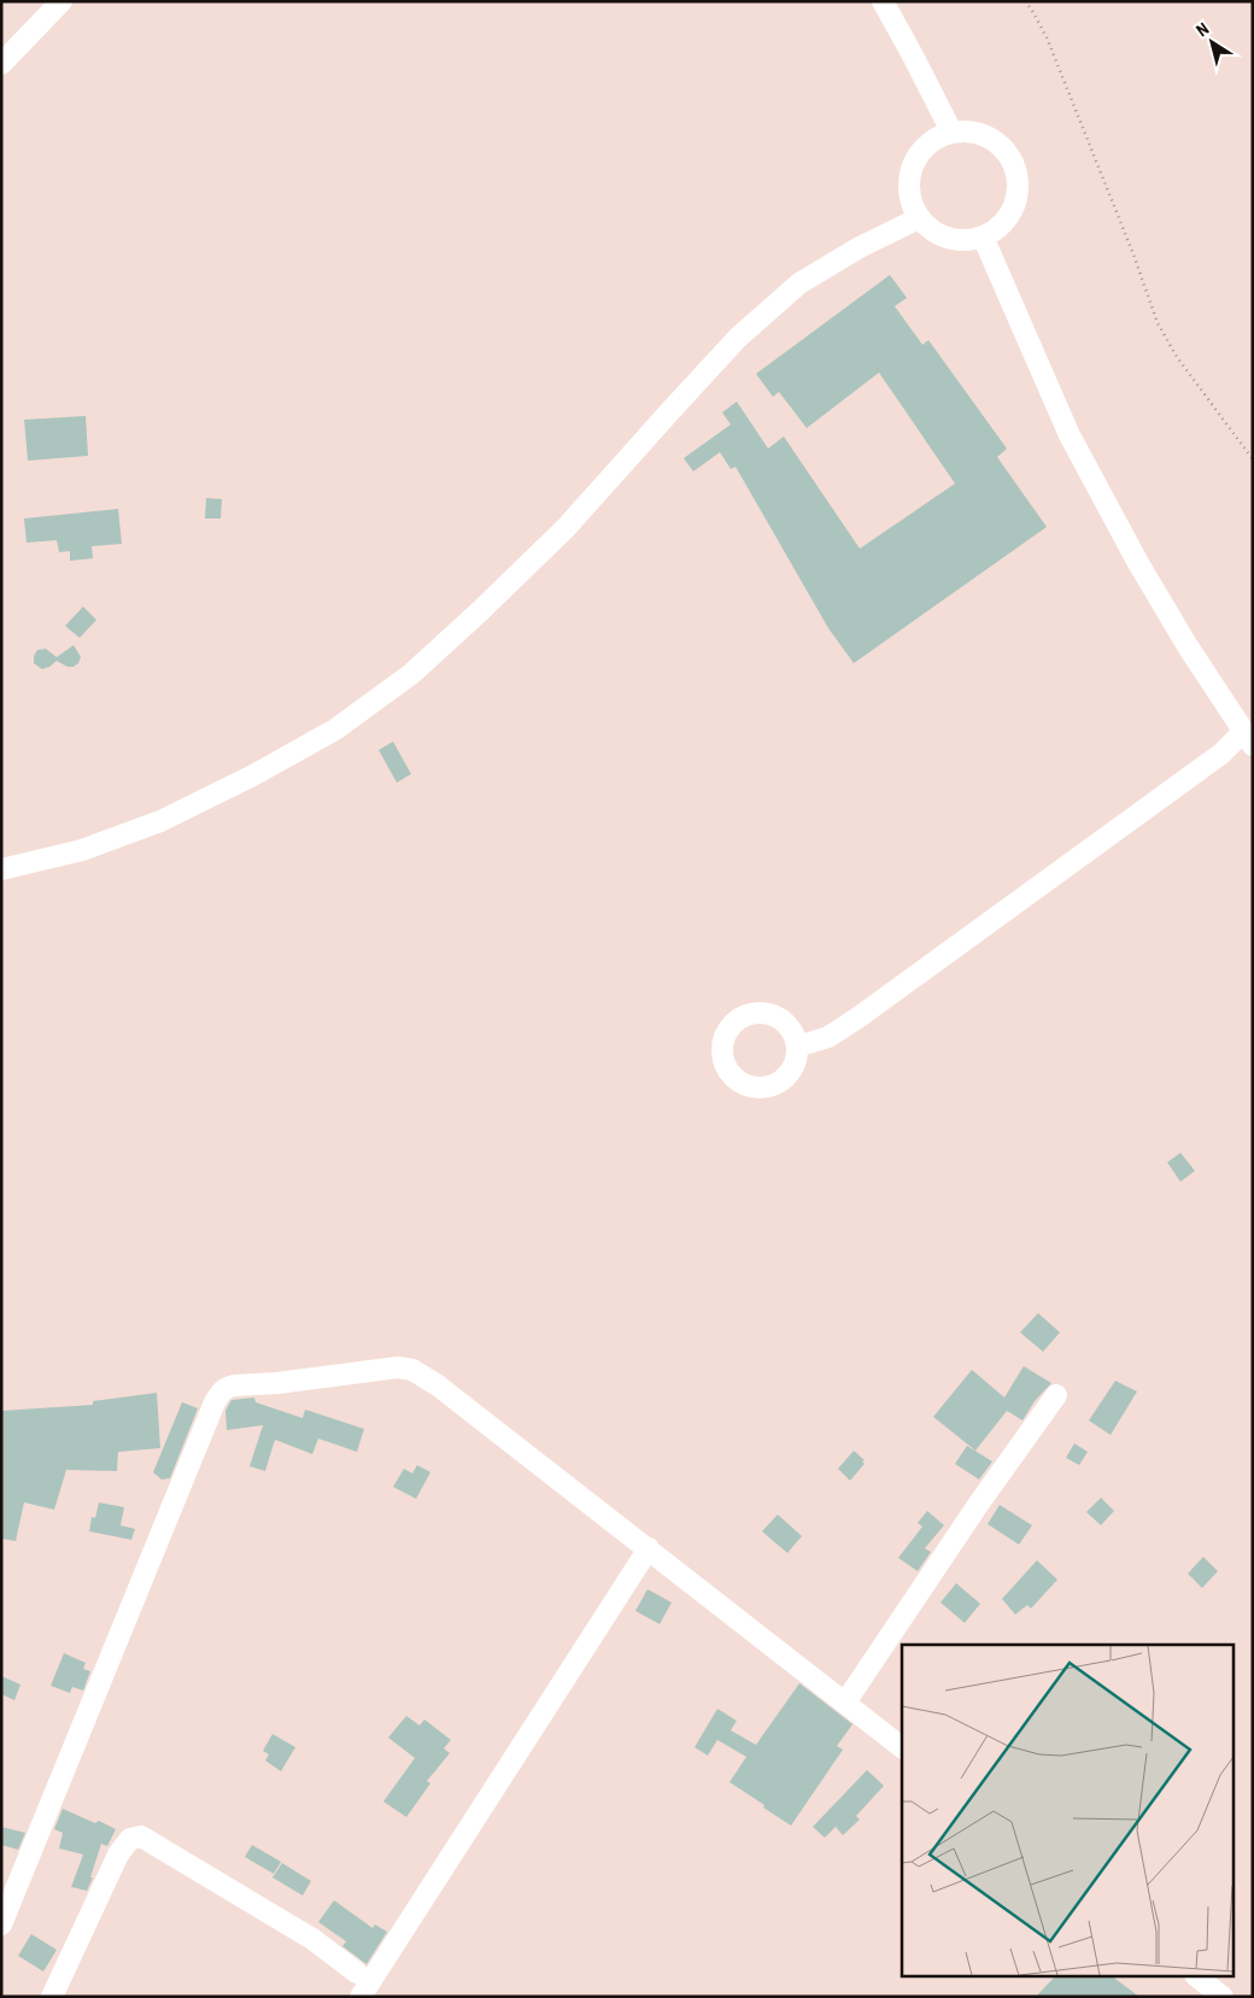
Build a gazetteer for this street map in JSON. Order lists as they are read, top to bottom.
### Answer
{
  "north": "top left"
}
